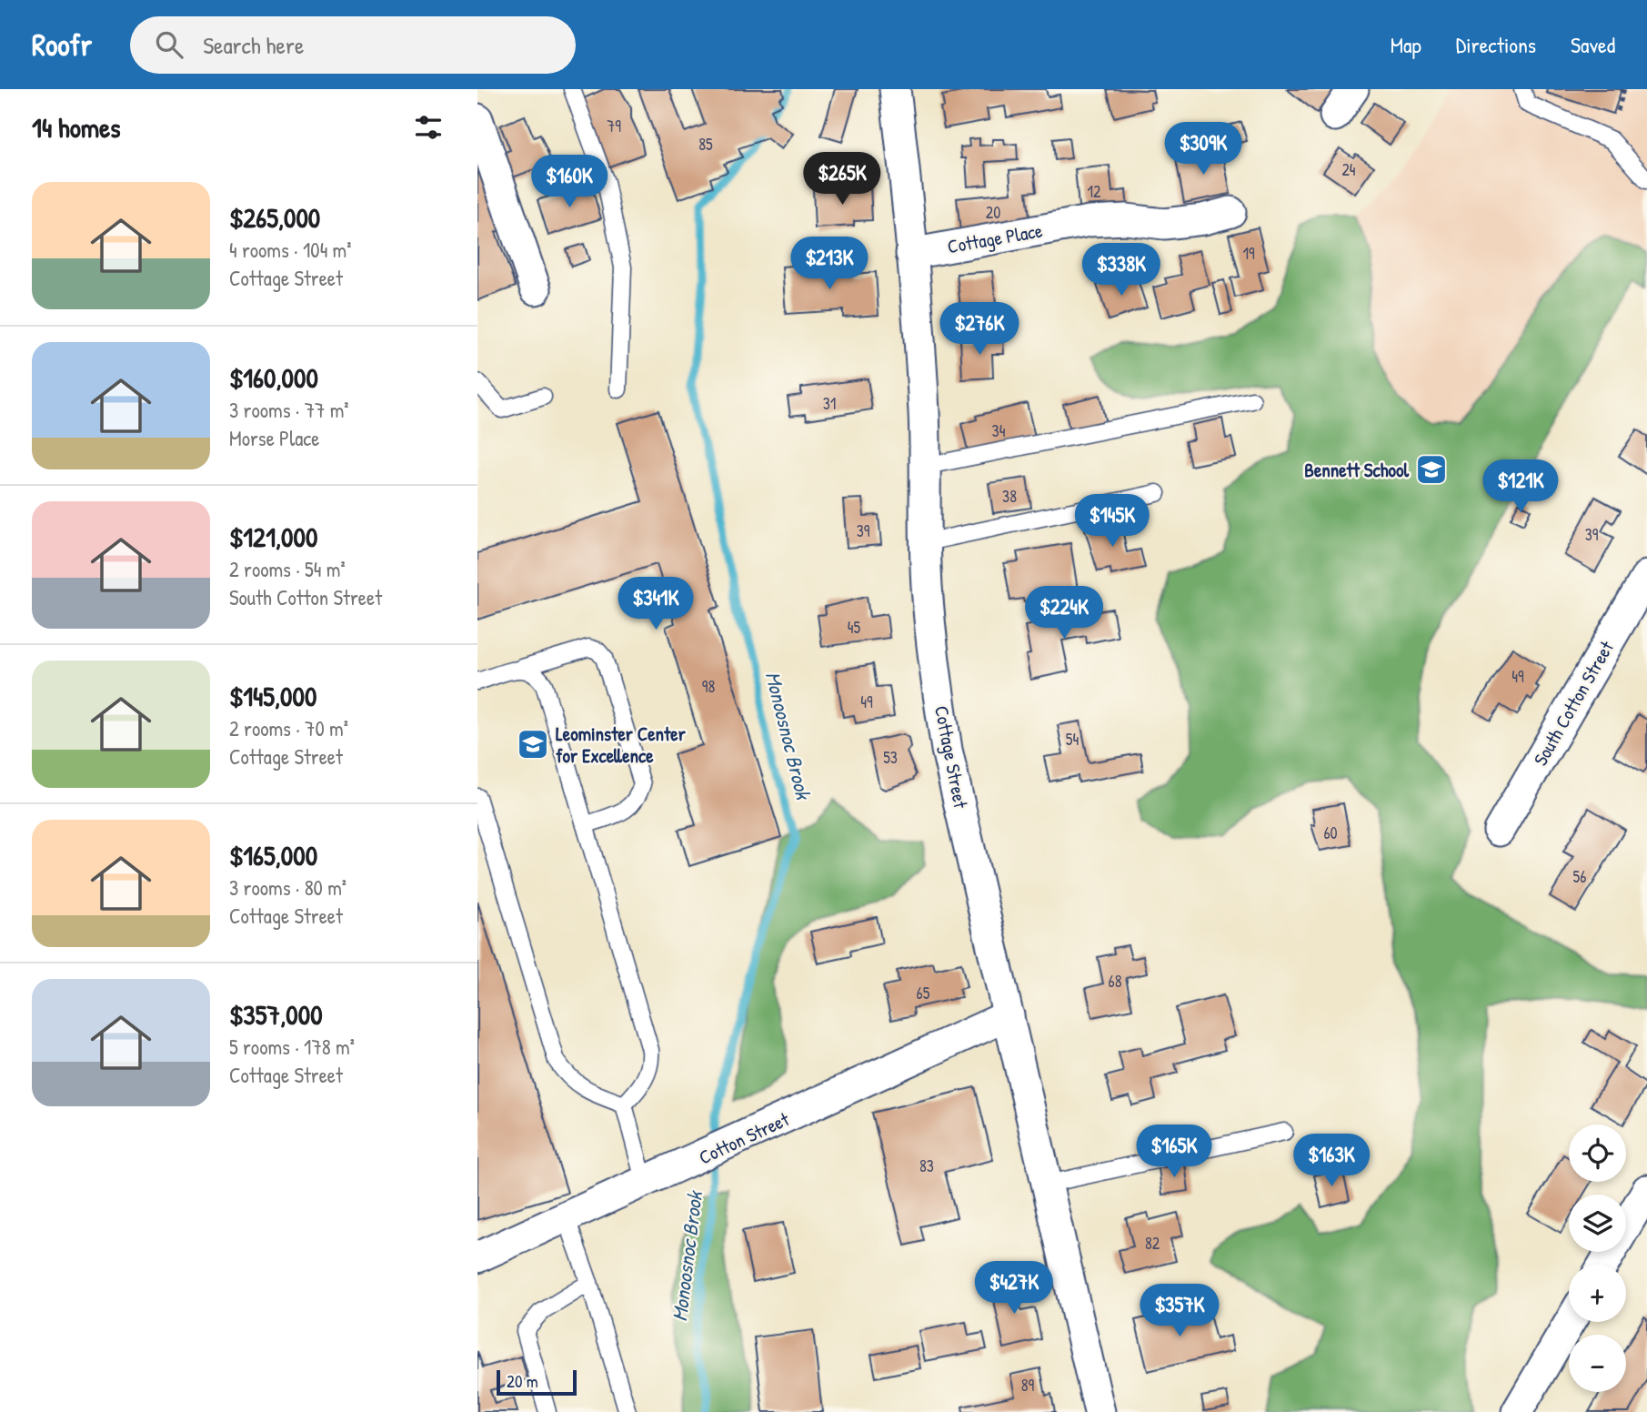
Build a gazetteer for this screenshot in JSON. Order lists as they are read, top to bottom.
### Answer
{
  "streets": {
    "street": [
      "Cottage Place",
      "South Cotton Street",
      "Cottage Street",
      "Cotton Street"
    ]
  },
  "crossings": [
    ["Cottage Place", "Cottage Street"],
    ["Cottage Street", "Cotton Street"]
  ],
  "water": ["Monoosnoc Brook"],
  "places": {
    "school or university": ["Bennett School", "Leominster Center for Excellence"]
  },
  "house_numbers": [
    "79",
    "85",
    "24",
    "12",
    "20",
    "19",
    "31",
    "34",
    "38",
    "39",
    "39",
    "45",
    "49",
    "98",
    "49",
    "54",
    "53",
    "60",
    "56",
    "68",
    "65",
    "83",
    "82",
    "89"
  ],
  "scale_bar": "20 m",
  "page": {
    "header": "Roofr",
    "search": "Search here",
    "nav": ["Map", "Directions", "Saved"],
    "heading": "14 homes",
    "price": [
      "$309K",
      "$265K",
      "$160K",
      "$213K",
      "$338K",
      "$276K",
      "$121K",
      "$145K",
      "$341K",
      "$224K",
      "$165K",
      "$163K",
      "$427K",
      "$357K"
    ],
    "list": [
      {
        "name": "$265,000",
        "note": "4 rooms · 104 m² · Cottage Street"
      },
      {
        "name": "$160,000",
        "note": "3 rooms · 77 m² · Morse Place"
      },
      {
        "name": "$121,000",
        "note": "2 rooms · 54 m² · South Cotton Street"
      },
      {
        "name": "$145,000",
        "note": "2 rooms · 70 m² · Cottage Street"
      },
      {
        "name": "$165,000",
        "note": "3 rooms · 80 m² · Cottage Street"
      },
      {
        "name": "$357,000",
        "note": "5 rooms · 178 m² · Cottage Street"
      }
    ],
    "map_buttons": ["+", "−"],
    "scale": "20 m"
  }
}
